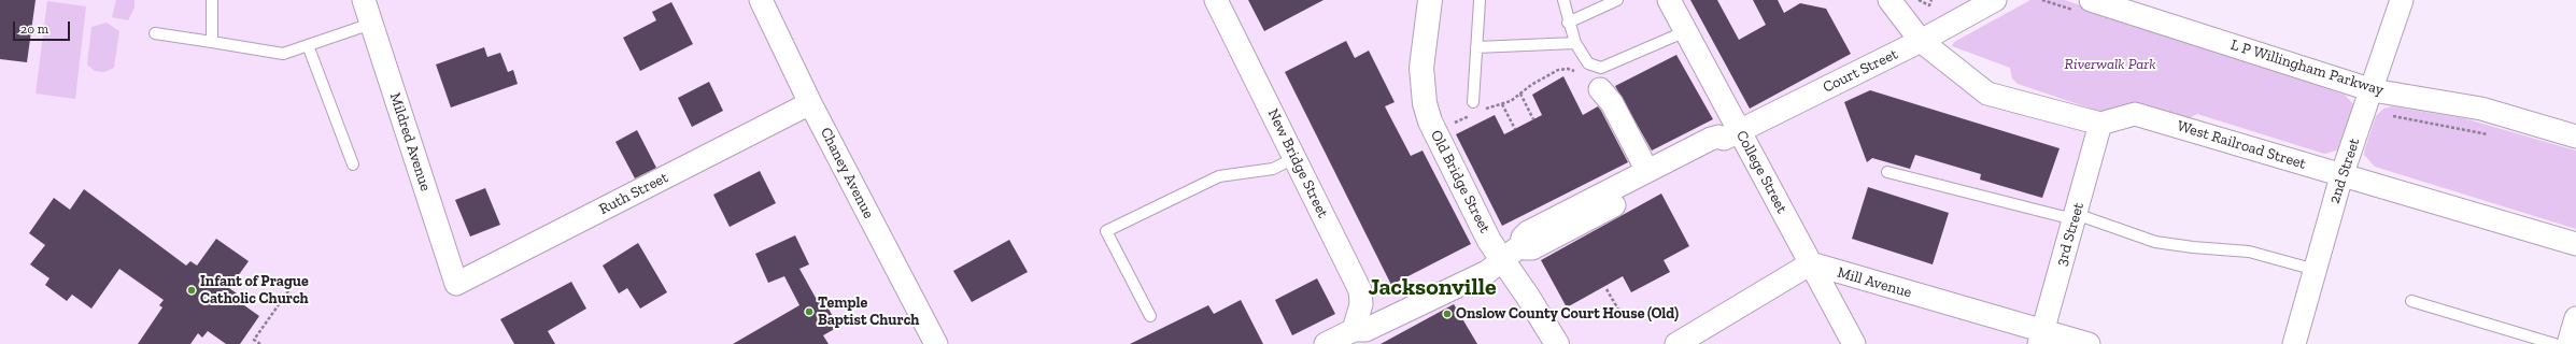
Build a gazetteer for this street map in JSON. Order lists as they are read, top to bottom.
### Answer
{
  "streets": {
    "main road": ["Old Bridge Street"],
    "street": [
      "L P Willingham Parkway",
      "Court Street",
      "Mildred Avenue",
      "West Railroad Street",
      "New Bridge Street",
      "2nd Street",
      "College Street",
      "Chaney Avenue",
      "Ruth Street",
      "3rd Street",
      "Mill Avenue"
    ]
  },
  "crossings": [
    ["L P Willingham Parkway", "2nd Street"],
    ["Court Street", "New Bridge Street"],
    ["Court Street", "College Street"],
    ["Court Street", "Old Bridge Street"],
    ["Mildred Avenue", "Ruth Street"],
    ["West Railroad Street", "2nd Street"],
    ["West Railroad Street", "3rd Street"],
    ["College Street", "Mill Avenue"],
    ["Chaney Avenue", "Ruth Street"],
    ["3rd Street", "Mill Avenue"]
  ],
  "districts": ["Jacksonville"],
  "parks": ["Riverwalk Park"],
  "places": ["Infant of Prague Catholic Church", "Temple Baptist Church", "Onslow County Court House (Old)"],
  "scale_bar": "20 m"
}
